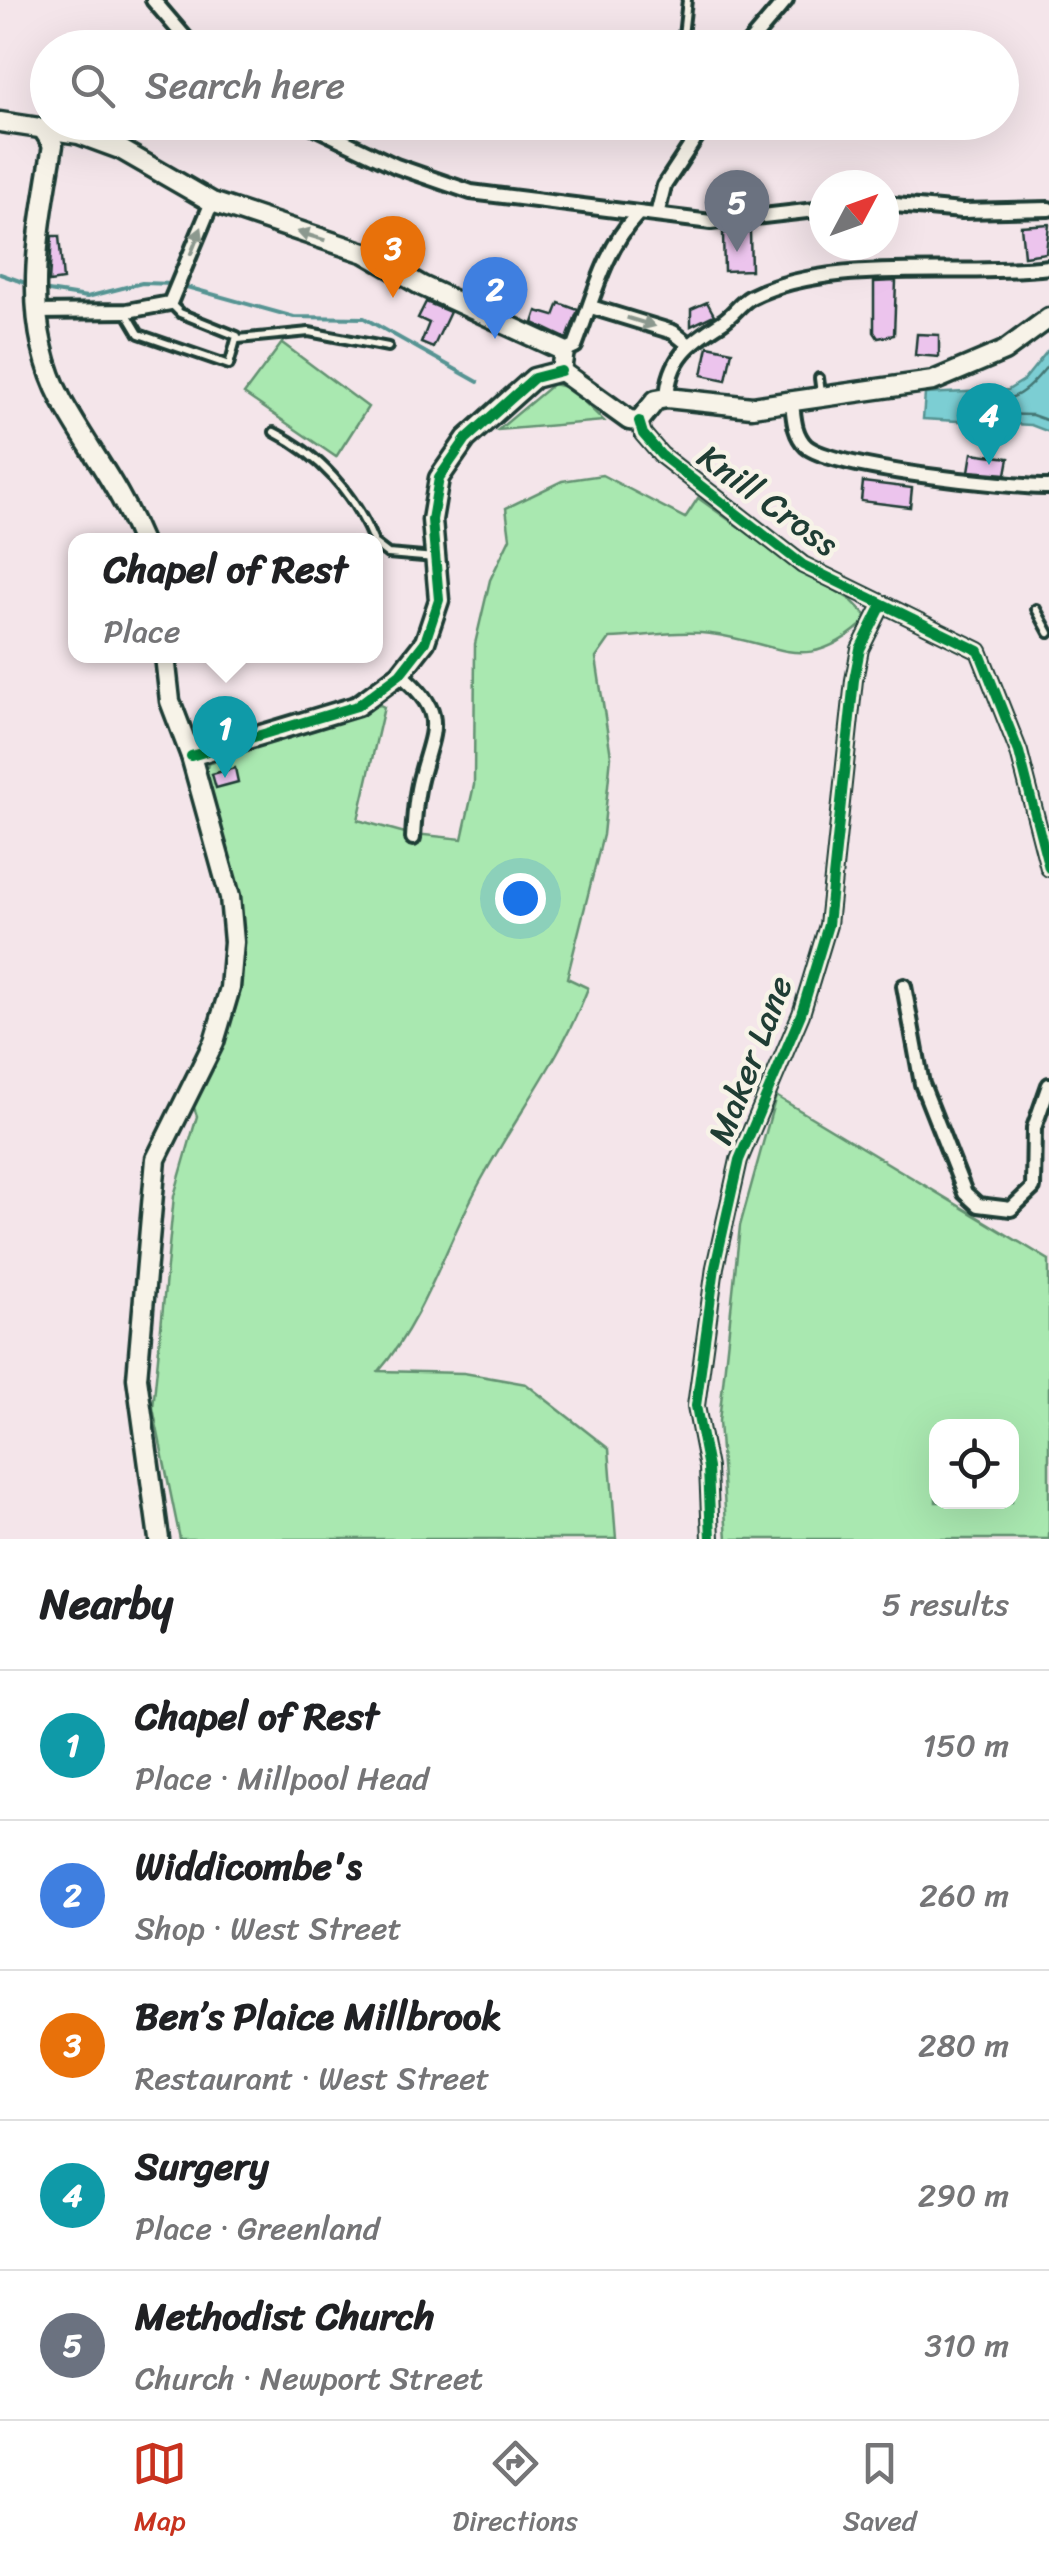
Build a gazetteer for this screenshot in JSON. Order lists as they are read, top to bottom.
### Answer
{
  "streets": {
    "street": ["Knill Cross", "Maker Lane"]
  },
  "crossings": [
    ["Knill Cross", "Maker Lane"]
  ],
  "north": "top right",
  "page": {
    "search": "Search here",
    "pins": [
      "5",
      "3",
      "2",
      "4",
      "1"
    ],
    "popup": ["Chapel of Rest", "Place"],
    "heading": ["Nearby", "5 results"],
    "list": [
      {
        "mark": "1",
        "name": "Chapel of Rest",
        "note": "Place · Millpool Head",
        "value": "150 m"
      },
      {
        "mark": "2",
        "name": "Widdicombe's",
        "note": "Shop · West Street",
        "value": "260 m"
      },
      {
        "mark": "3",
        "name": "Ben’s Plaice Millbrook",
        "note": "Restaurant · West Street",
        "value": "280 m"
      },
      {
        "mark": "4",
        "name": "Surgery",
        "note": "Place · Greenland",
        "value": "290 m"
      },
      {
        "mark": "5",
        "name": "Methodist Church",
        "note": "Church · Newport Street",
        "value": "310 m"
      }
    ],
    "nav": ["Map", "Directions", "Saved"]
  }
}
